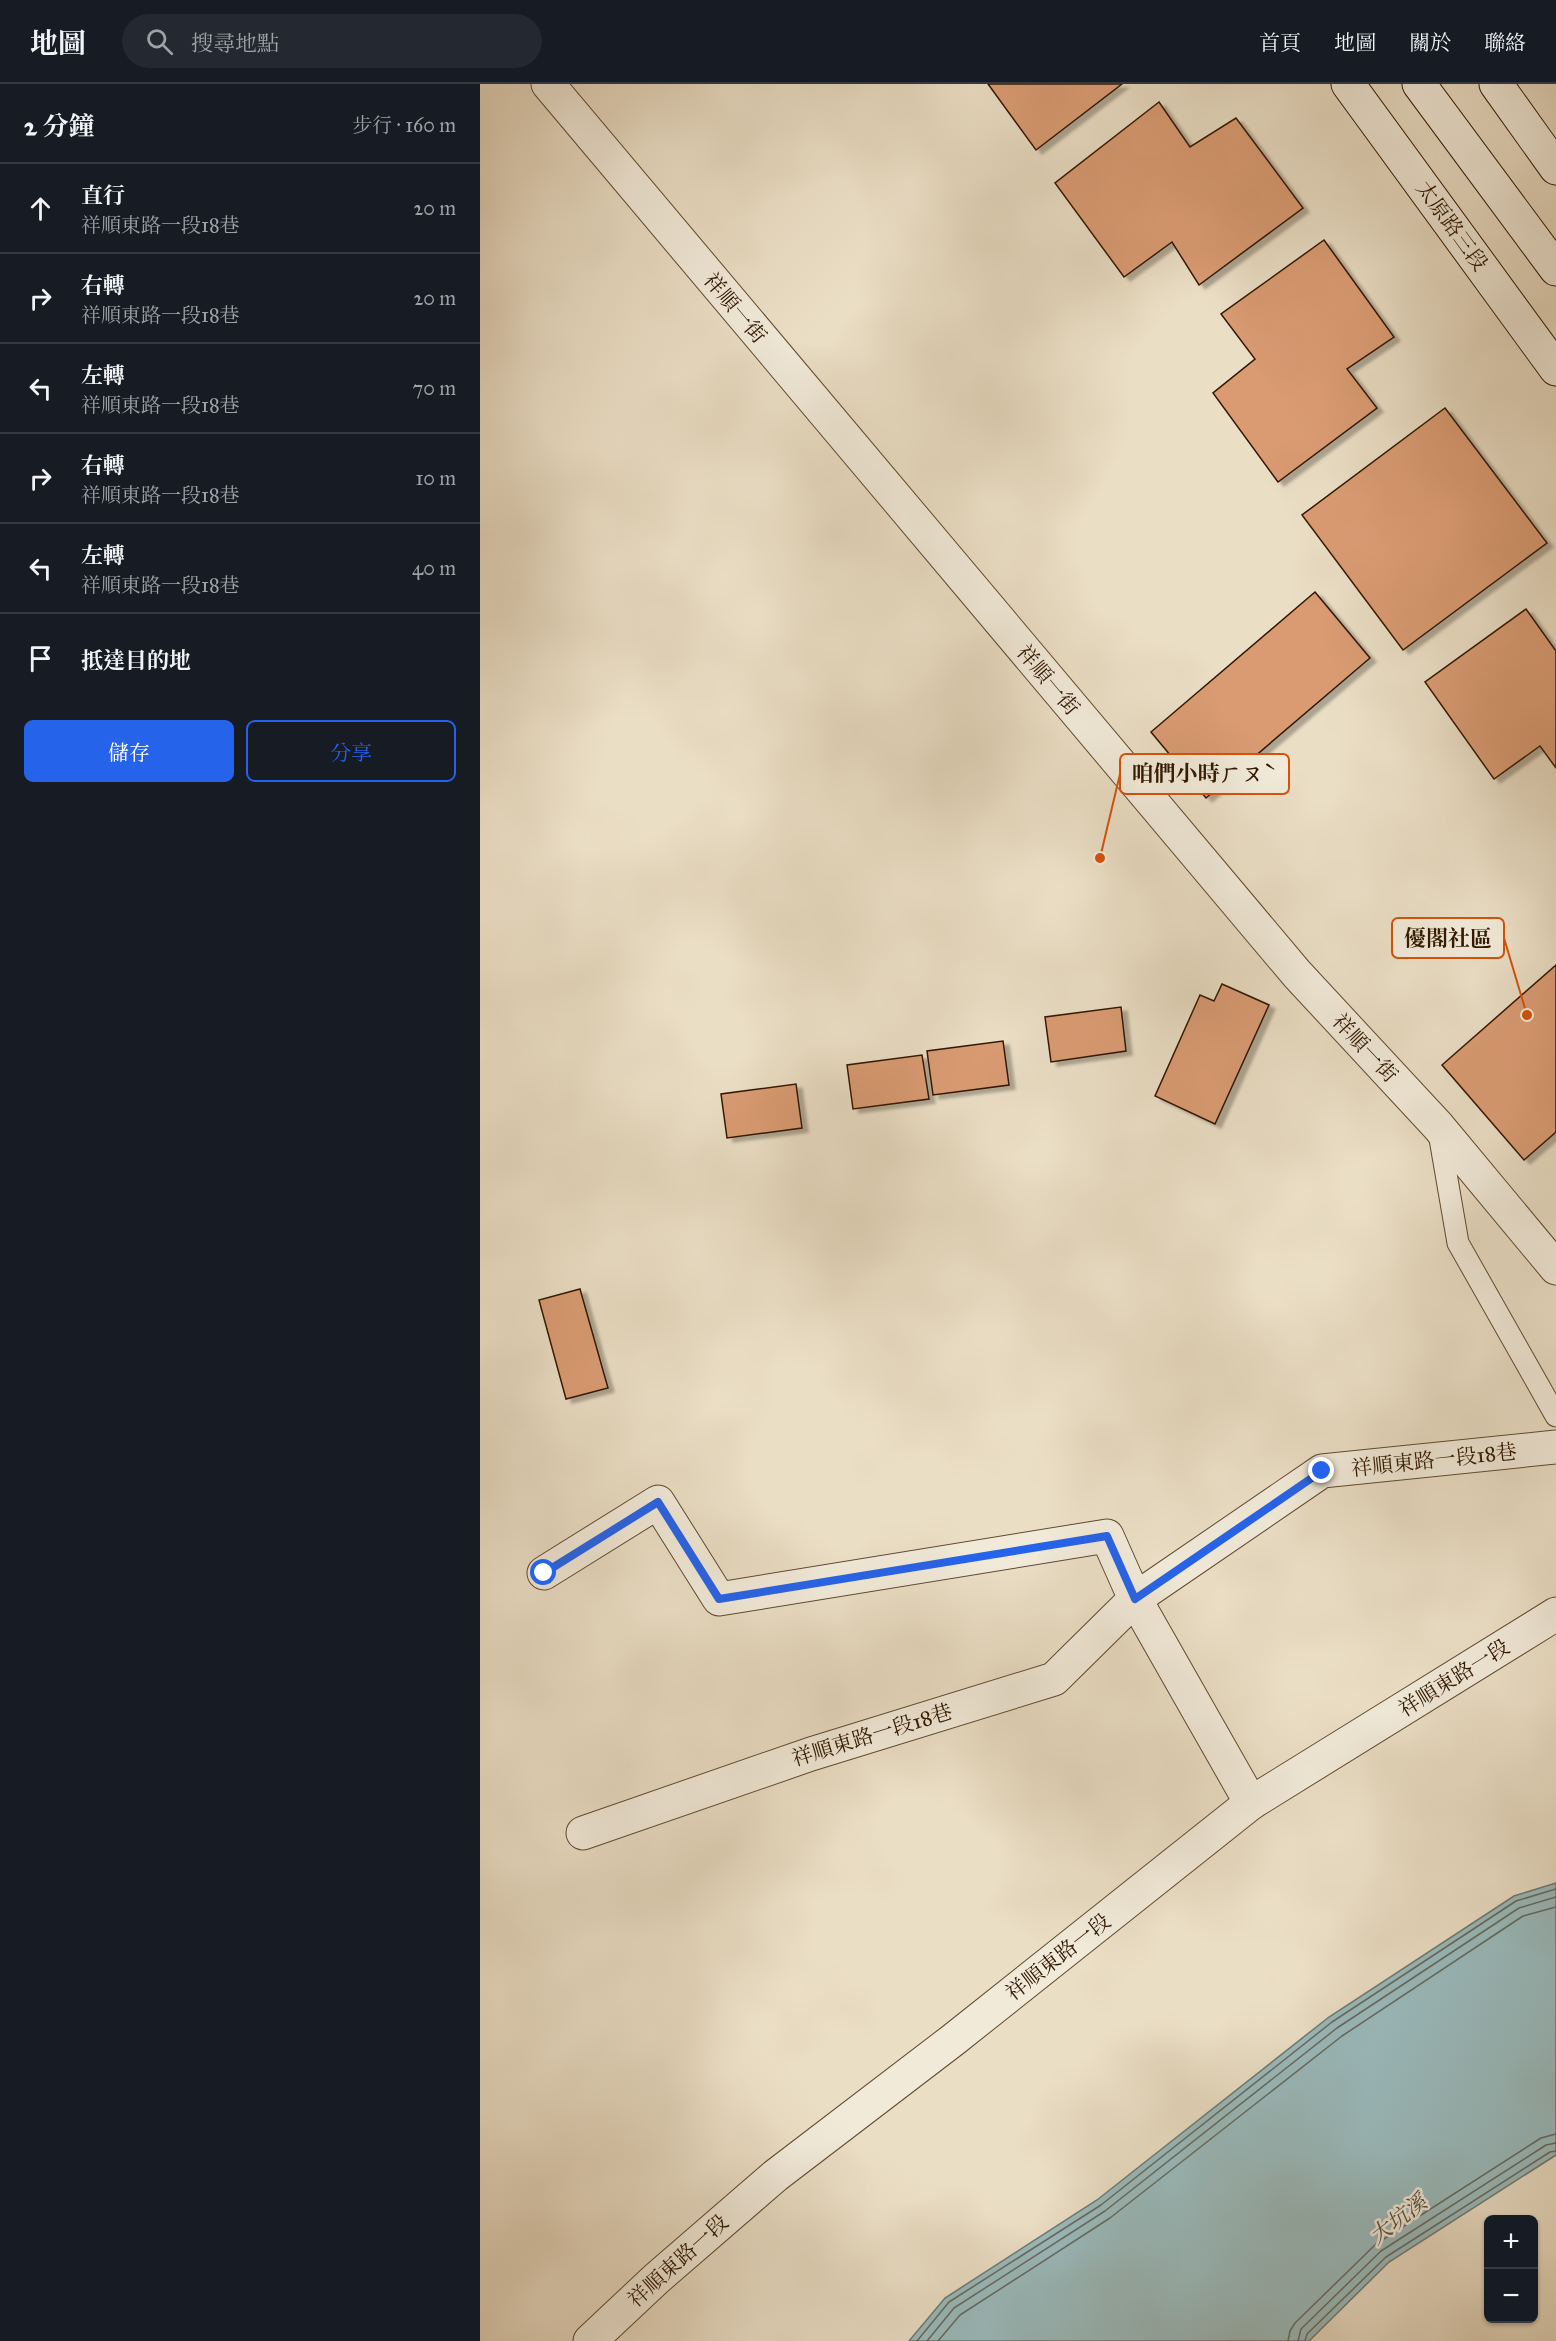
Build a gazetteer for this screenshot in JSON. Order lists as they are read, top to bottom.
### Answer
{
  "streets": {
    "street": [
      "太原路三段",
      "祥順一街",
      "祥順東路一段18巷",
      "祥順東路一段"
    ]
  },
  "water": ["大坑溪"],
  "places": ["咱們小時ㄏㄡˋ", "優閣社區"],
  "page": {
    "header": "地圖",
    "search": "搜尋地點",
    "nav": [
      "首頁",
      "地圖",
      "關於",
      "聯絡"
    ],
    "heading": ["2 分鐘", "步行 · 160 m"],
    "list": [
      ["直行", "祥順東路一段18巷", "20 m"],
      ["右轉", "祥順東路一段18巷", "20 m"],
      ["左轉", "祥順東路一段18巷", "70 m"],
      ["右轉", "祥順東路一段18巷", "10 m"],
      ["左轉", "祥順東路一段18巷", "40 m"],
      "抵達目的地"
    ],
    "buttons": ["儲存", "分享"],
    "map_buttons": ["+", "−"]
  }
}
